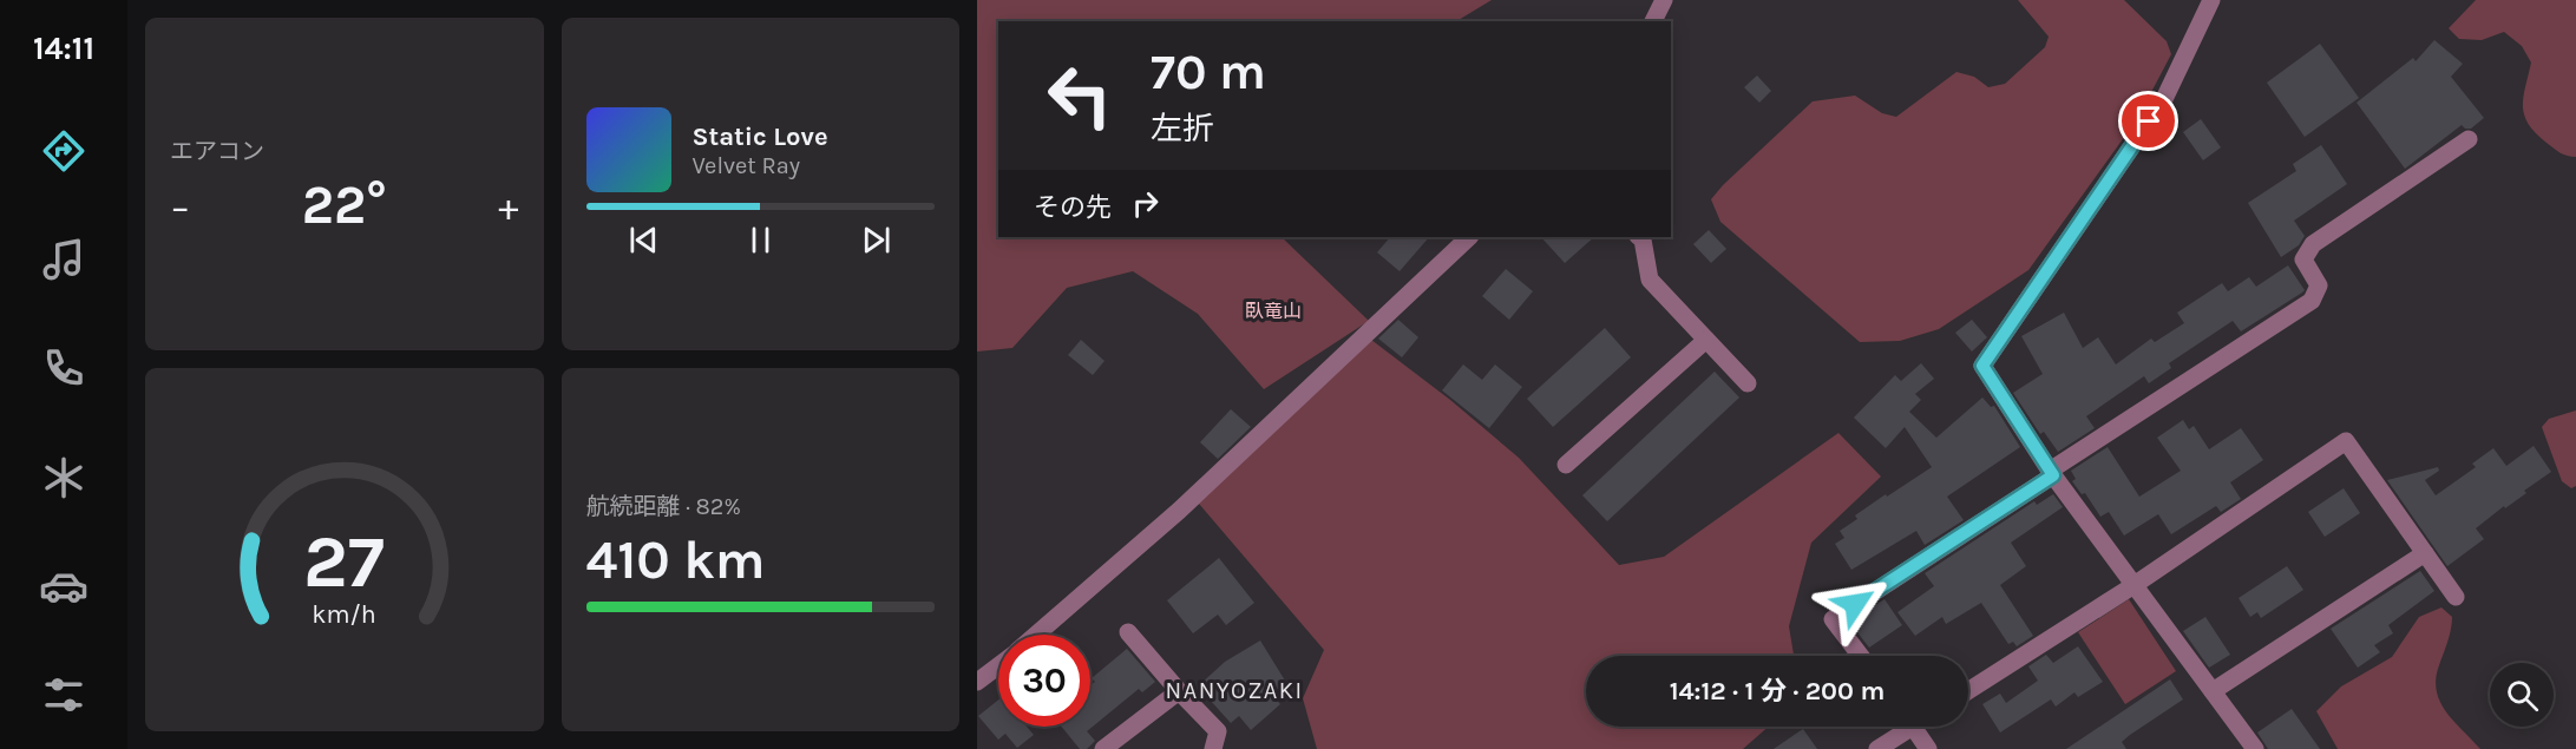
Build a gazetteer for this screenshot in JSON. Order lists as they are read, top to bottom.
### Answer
{
  "districts": ["NANYOZAKI"],
  "parks": ["臥竜山"],
  "page": {
    "tabs": "14:11",
    "tile": [
      "エアコン",
      ["航続距離 · 82%", "410 km"]
    ],
    "turn": ["70 m", "左折"],
    "song": ["Static Love", "Velvet Ray"],
    "then": "その先",
    "heat": ["−", "22°", "+"],
    "limit": "30",
    "trip": "14:12 · 1 分 · 200 m",
    "gauge": ["27", "km/h"]
  }
}
